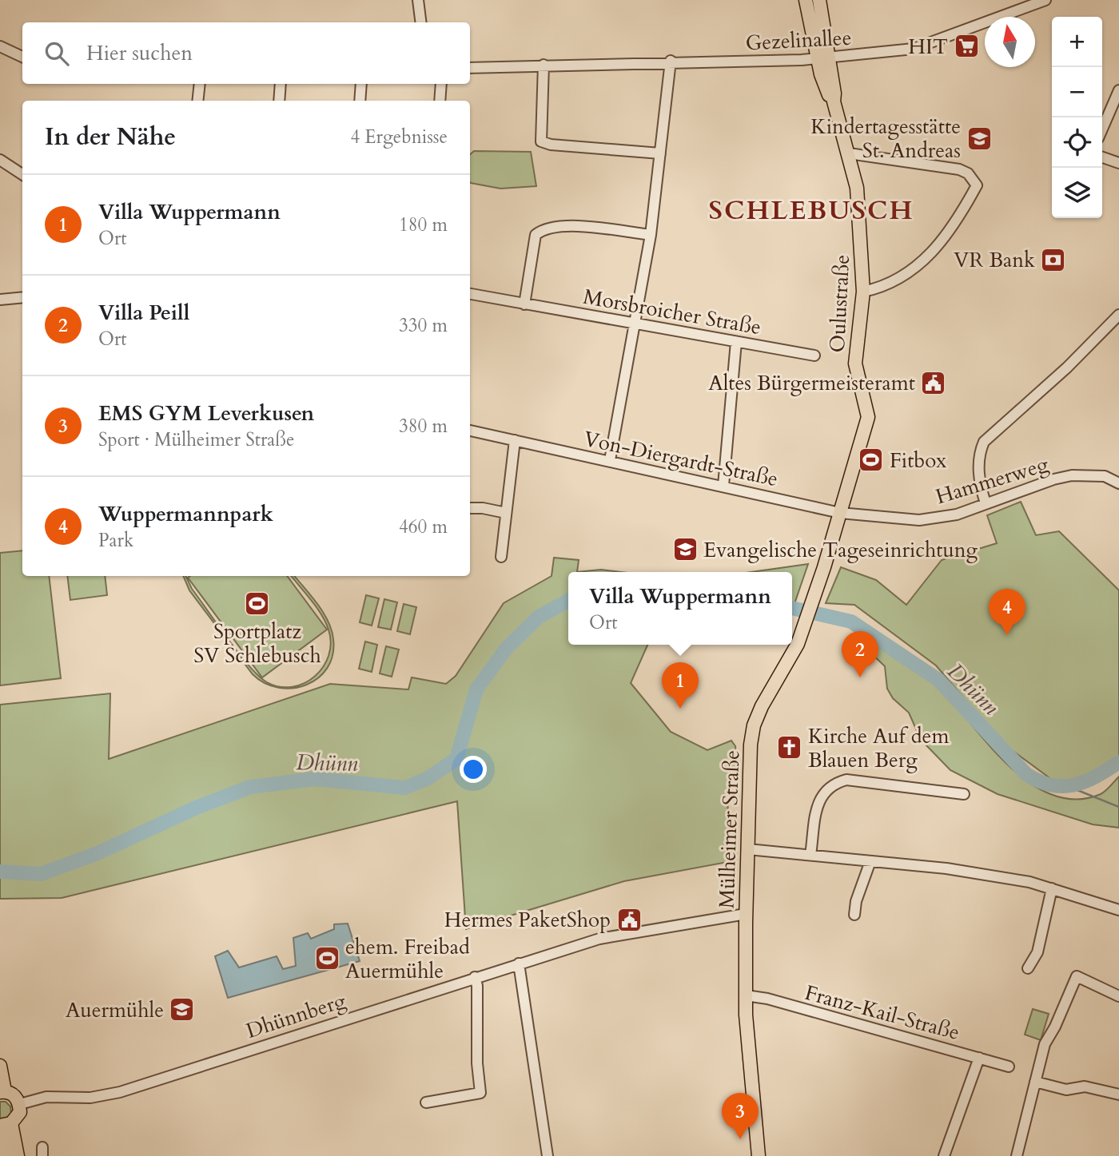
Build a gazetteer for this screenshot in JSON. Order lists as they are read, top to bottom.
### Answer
{
  "streets": {
    "main road": ["Oulustraße", "Mülheimer Straße"],
    "street": [
      "Gezelinallee",
      "Morsbroicher Straße",
      "Von-Diergardt-Straße",
      "Hammerweg",
      "Franz-Kail-Straße",
      "Dhünnberg"
    ]
  },
  "crossings": [
    ["Gezelinallee", "Oulustraße"],
    ["Oulustraße", "Mülheimer Straße"],
    ["Von-Diergardt-Straße", "Hammerweg"],
    ["Von-Diergardt-Straße", "Mülheimer Straße"],
    ["Hammerweg", "Mülheimer Straße"],
    ["Mülheimer Straße", "Franz-Kail-Straße"],
    ["Mülheimer Straße", "Dhünnberg"]
  ],
  "districts": ["SCHLEBUSCH"],
  "water": ["Dhünn"],
  "places": {
    "supermarket": ["HIT"],
    "school or university": ["Kindertagesstätte St. Andreas", "Evangelische Tageseinrichtung", "Auermühle"],
    "bank": ["VR Bank"],
    "public building": ["Altes Bürgermeisteramt", "Hermes PaketShop"],
    "sports": ["Fitbox", "Sportplatz SV Schlebusch", "ehem. Freibad Auermühle"],
    "church": ["Kirche Auf dem Blauen Berg"]
  },
  "north": "top",
  "page": {
    "map_buttons": ["+", "−"],
    "search": "Hier suchen",
    "heading": ["In der Nähe", "4 Ergebnisse"],
    "list": [
      {
        "mark": "1",
        "name": "Villa Wuppermann",
        "note": "Ort",
        "value": "180 m"
      },
      {
        "mark": "2",
        "name": "Villa Peill",
        "note": "Ort",
        "value": "330 m"
      },
      {
        "mark": "3",
        "name": "EMS GYM Leverkusen",
        "note": "Sport · Mülheimer Straße",
        "value": "380 m"
      },
      {
        "mark": "4",
        "name": "Wuppermannpark",
        "note": "Park",
        "value": "460 m"
      }
    ],
    "popup": ["Villa Wuppermann", "Ort"],
    "pins": [
      "4",
      "2",
      "1",
      "3"
    ]
  }
}
